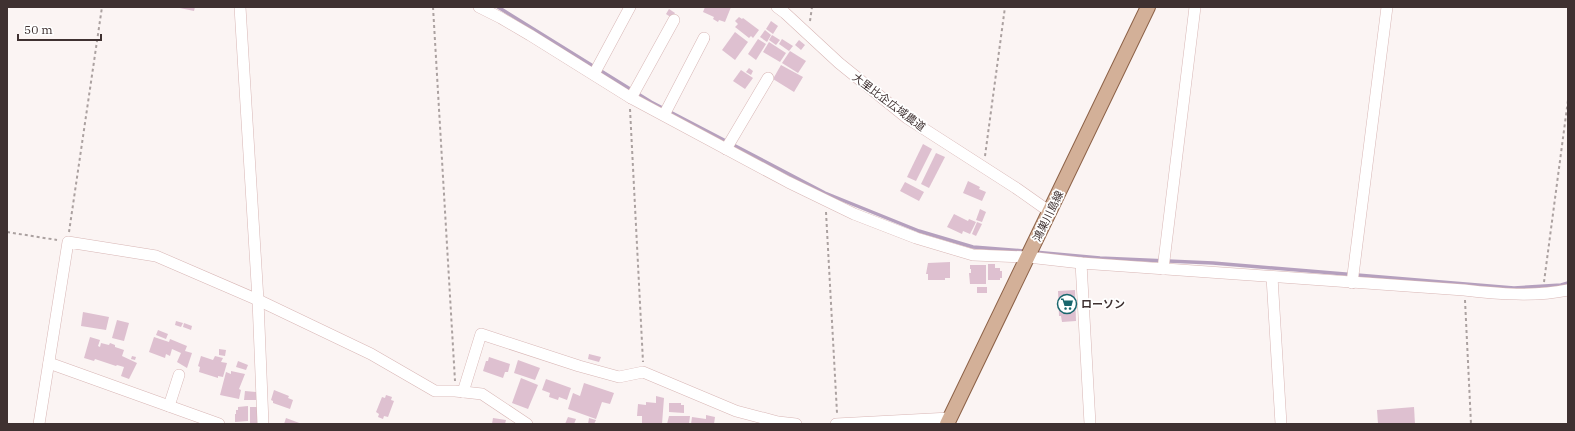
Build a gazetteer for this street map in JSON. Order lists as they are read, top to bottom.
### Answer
{
  "streets": {
    "main road": ["鴻巣川島線"],
    "street": ["大里比企広域農道"]
  },
  "crossings": [
    ["大里比企広域農道", "鴻巣川島線"]
  ],
  "places": {
    "supermarket": ["ローソン"]
  },
  "scale_bar": "50 m"
}
